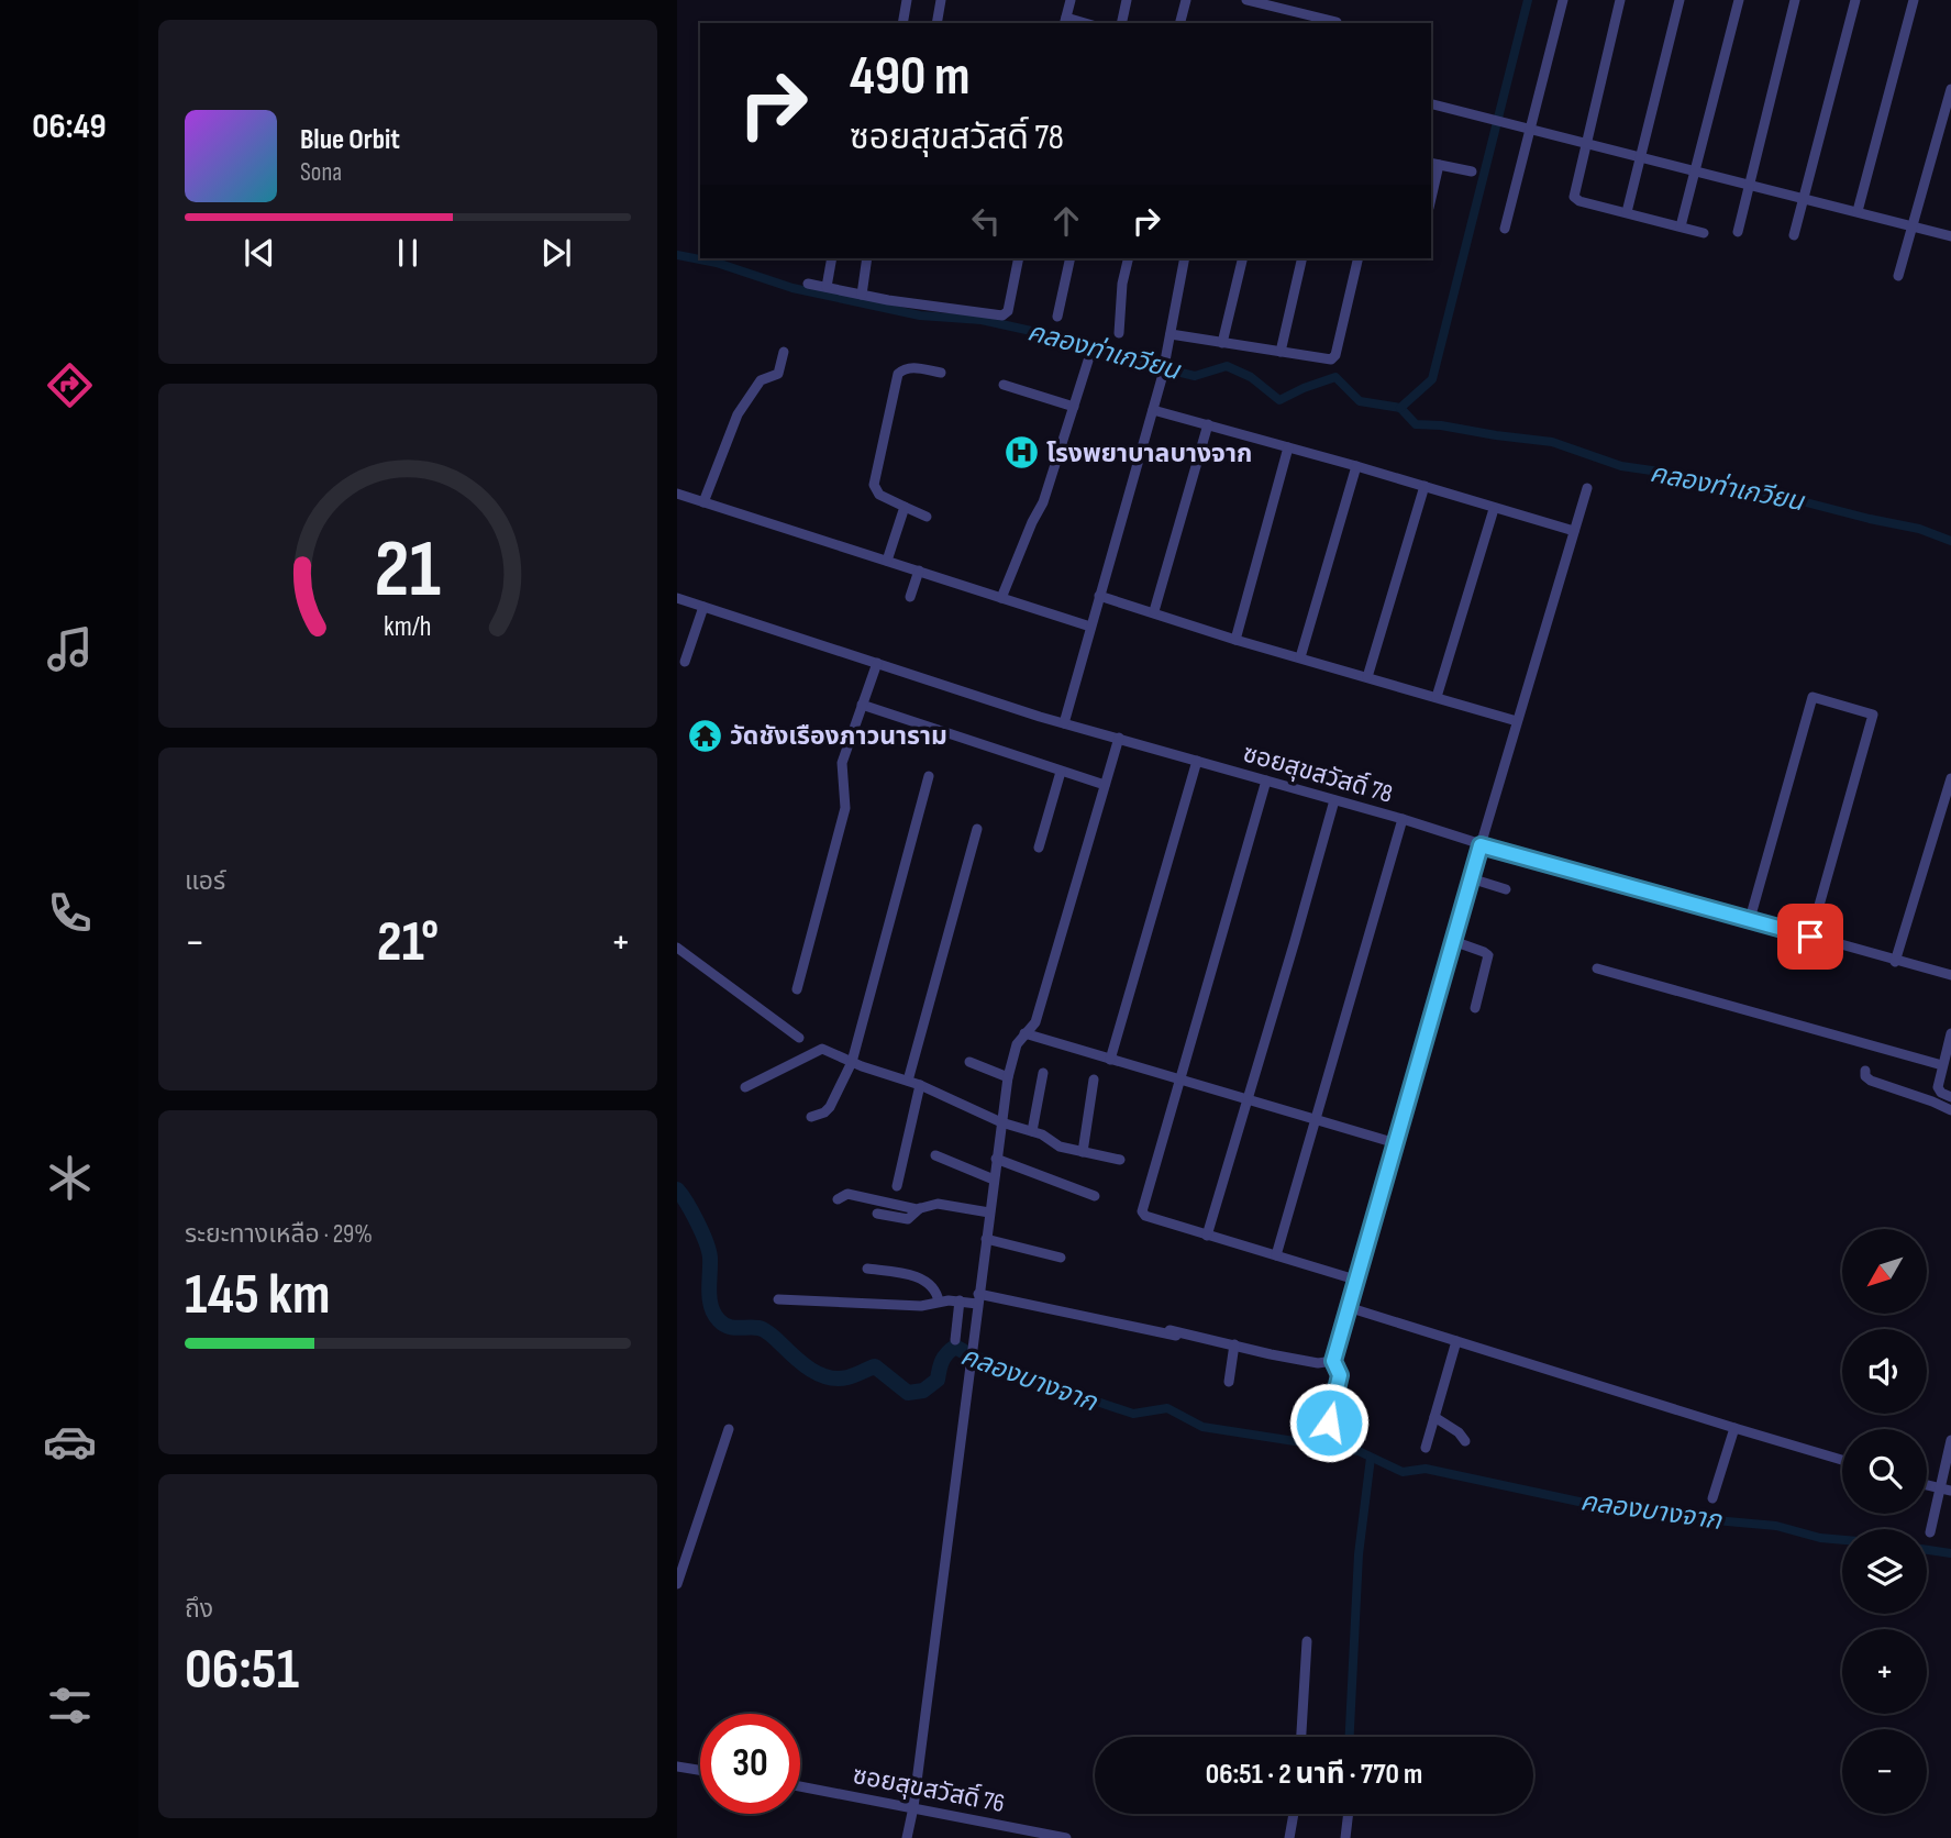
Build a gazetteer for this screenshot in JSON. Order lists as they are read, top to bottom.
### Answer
{
  "streets": {
    "street": ["ซอยสุขสวัสดิ์ 78", "ซอยสุขสวัสดิ์ 76"]
  },
  "water": ["คลองท่าเกวียน", "คลองบางจาก"],
  "places": {
    "hospital": ["โรงพยาบาลบางจาก"],
    "temple": ["วัดชังเรืองภาวนาราม"]
  },
  "north": "bottom left",
  "page": {
    "tabs": "06:49",
    "turn": ["490 m", "ซอยสุขสวัสดิ์ 78"],
    "song": ["Blue Orbit", "Sona"],
    "tile": [
      "แอร์",
      ["ระยะทางเหลือ · 29%", "145 km"],
      ["ถึง", "06:51"]
    ],
    "heat": ["−", "21°", "+"],
    "map_buttons": ["+", "−"],
    "limit": "30",
    "trip": "06:51 · 2 นาที · 770 m",
    "gauge": ["21", "km/h"]
  }
}
